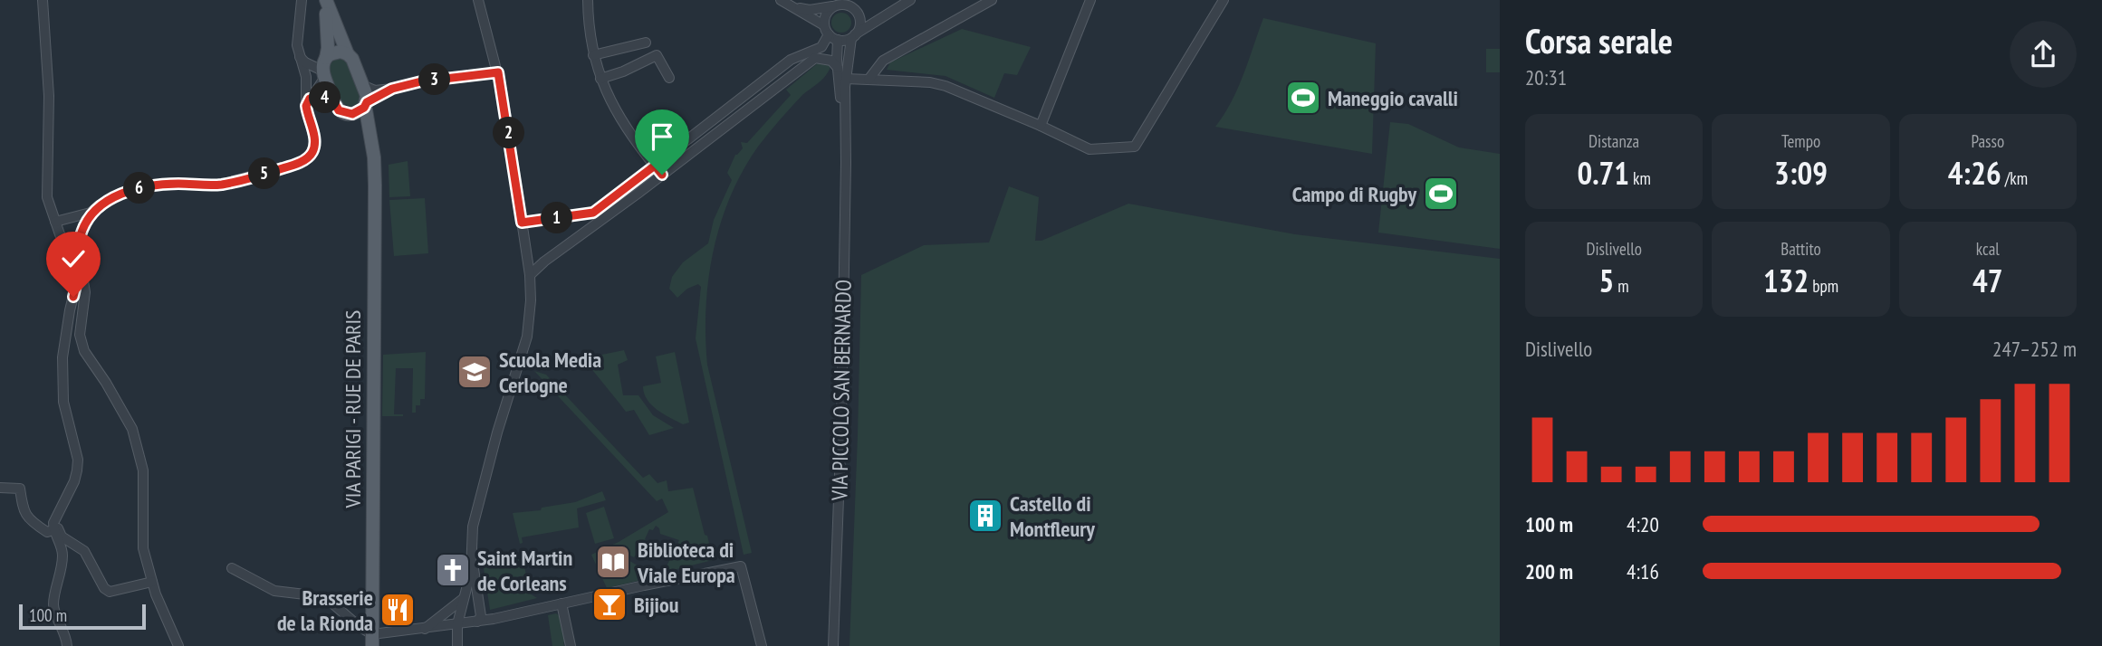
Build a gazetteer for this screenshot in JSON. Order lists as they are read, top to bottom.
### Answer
{
  "streets": {
    "main road": ["VIA PARIGI - RUE DE PARIS"],
    "street": ["VIA PICCOLO SAN BERNARDO"]
  },
  "places": {
    "sports": ["Maneggio cavalli", "Campo di Rugby"],
    "school or university": ["Scuola Media Cerlogne"],
    "building": ["Castello di Montfleury"],
    "library": ["Biblioteca di Viale Europa"],
    "church": ["Saint Martin de Corleans"],
    "bar": ["Bijiou"],
    "restaurant": ["Brasserie de la Rionda"]
  },
  "scale_bar": "100 m",
  "page": {
    "heading": ["Corsa serale", "20:31"],
    "pins": [
      "3",
      "4",
      "2",
      "5",
      "6",
      "1"
    ],
    "stats": [
      ["Distanza", "0.71 km"],
      ["Tempo", "3:09"],
      ["Passo", "4:26 /km"],
      ["Dislivello", "5 m"],
      ["Battito", "132 bpm"],
      ["kcal", "47"]
    ],
    "chart": ["Dislivello", "247–252 m"],
    "list": [
      {
        "name": "100 m",
        "note": "4:20"
      },
      {
        "name": "200 m",
        "note": "4:16"
      }
    ],
    "scale": "100 m"
  }
}
